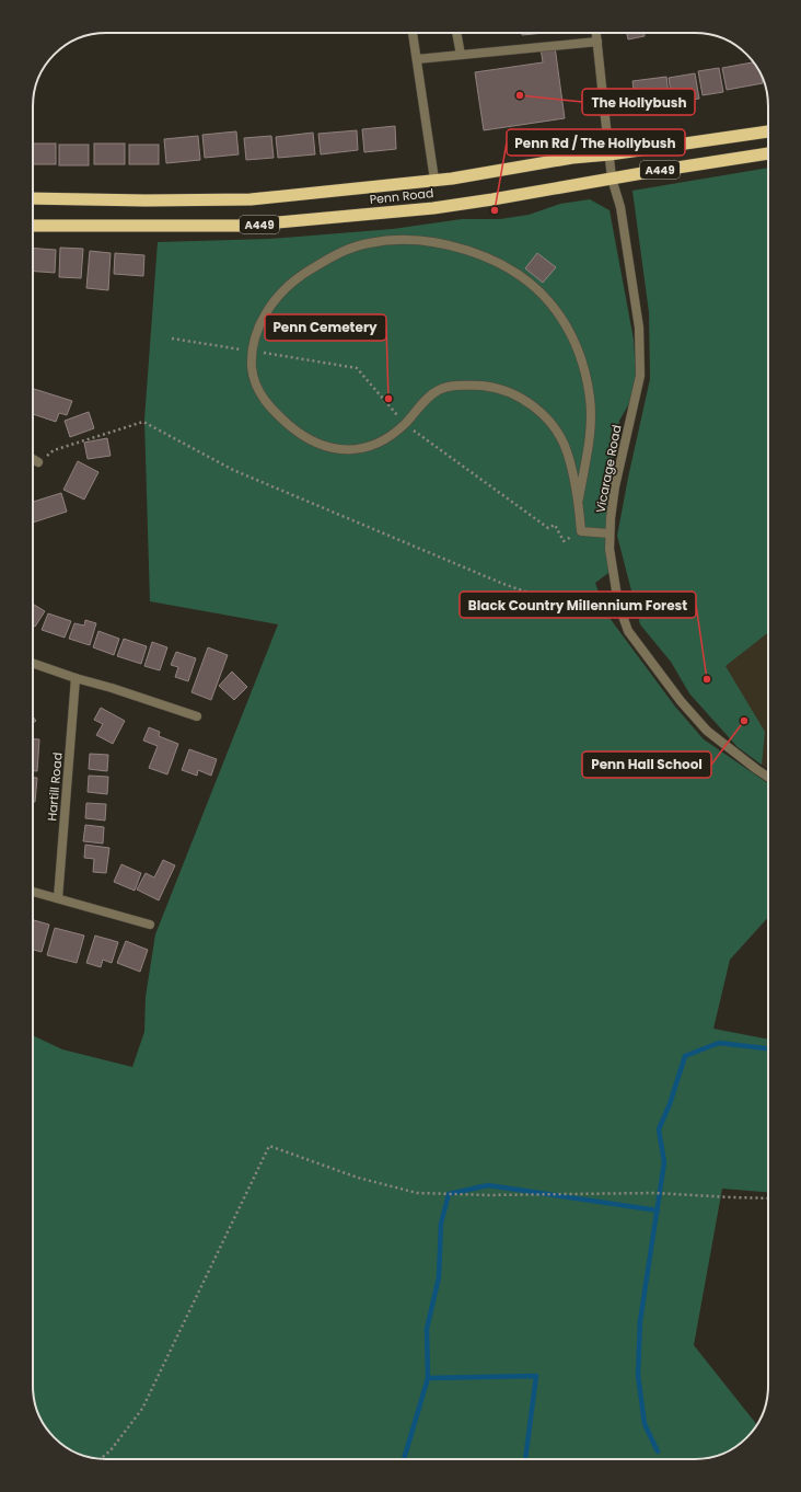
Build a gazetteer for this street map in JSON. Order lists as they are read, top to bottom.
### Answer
{
  "streets": {
    "highway": ["A449", "Penn Road"],
    "street": ["Vicarage Road", "Hartill Road"]
  },
  "crossings": [
    ["Penn Road", "Vicarage Road"]
  ],
  "places": [
    "The Hollybush",
    "Penn Rd / The Hollybush",
    "Penn Cemetery",
    "Black Country Millennium Forest",
    "Penn Hall School"
  ]
}
